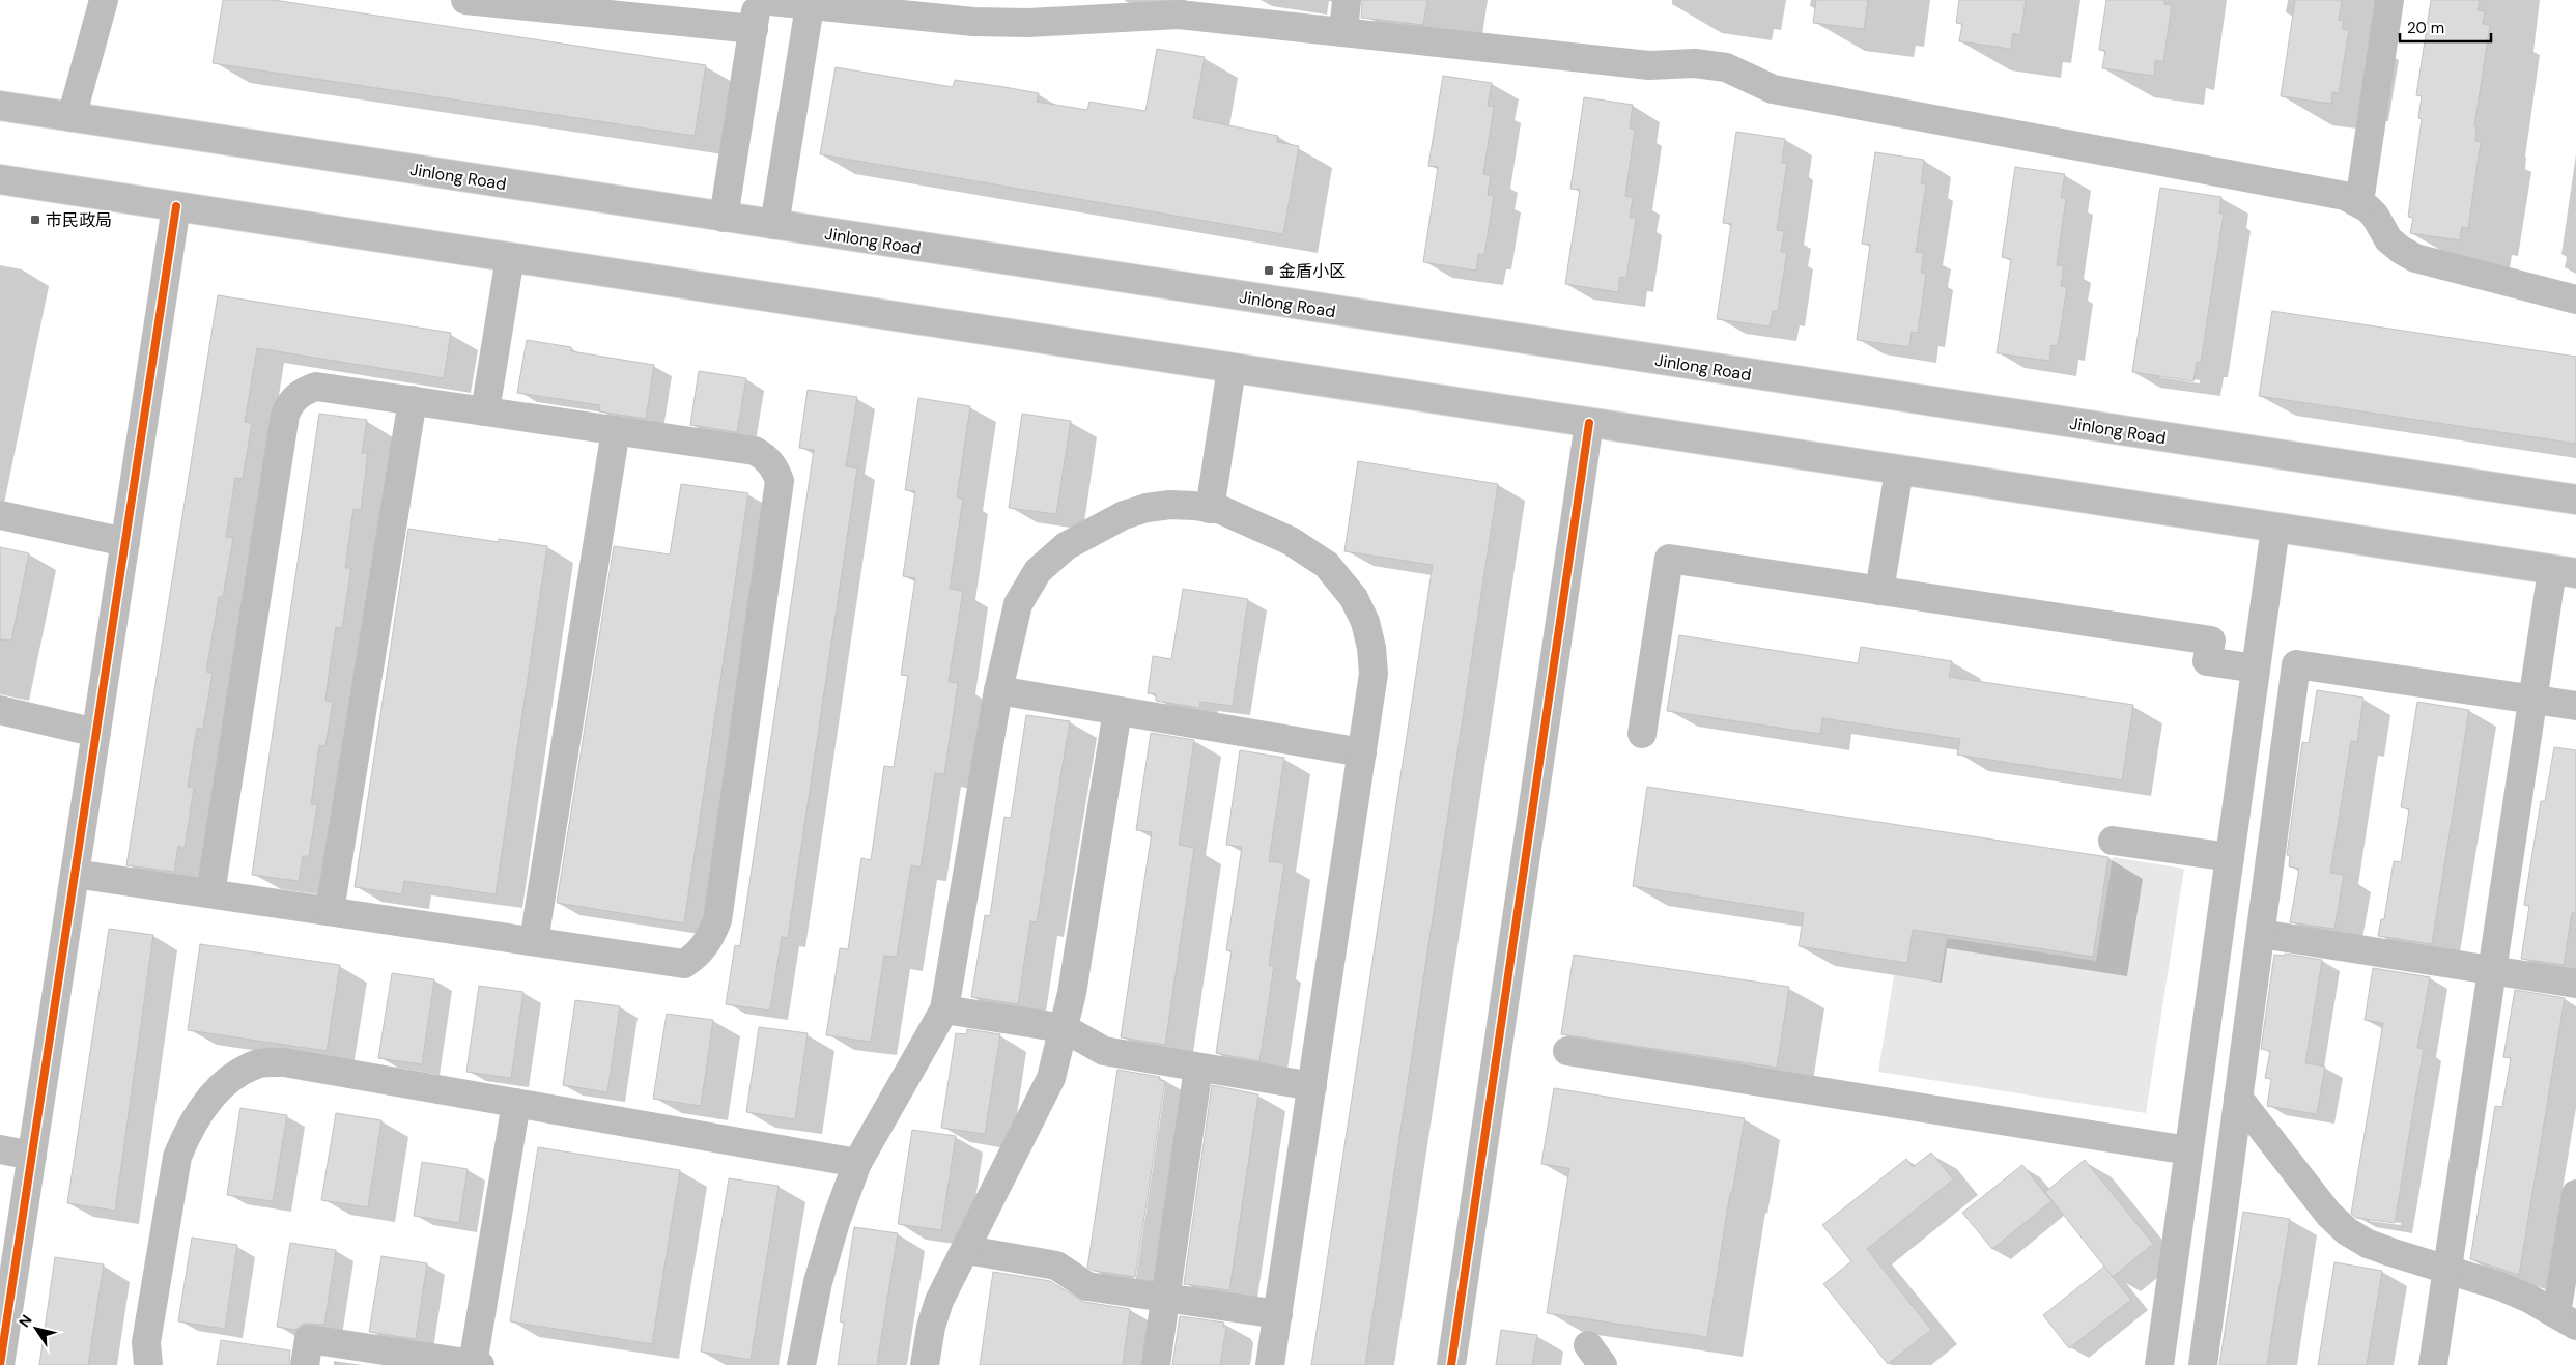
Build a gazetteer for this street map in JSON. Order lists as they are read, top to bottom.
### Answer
{
  "streets": {
    "main road": ["Jinlong Road"]
  },
  "places": {
    "transit": ["市民政局", "金盾小区"]
  },
  "scale_bar": "20 m",
  "north": "top left"
}
